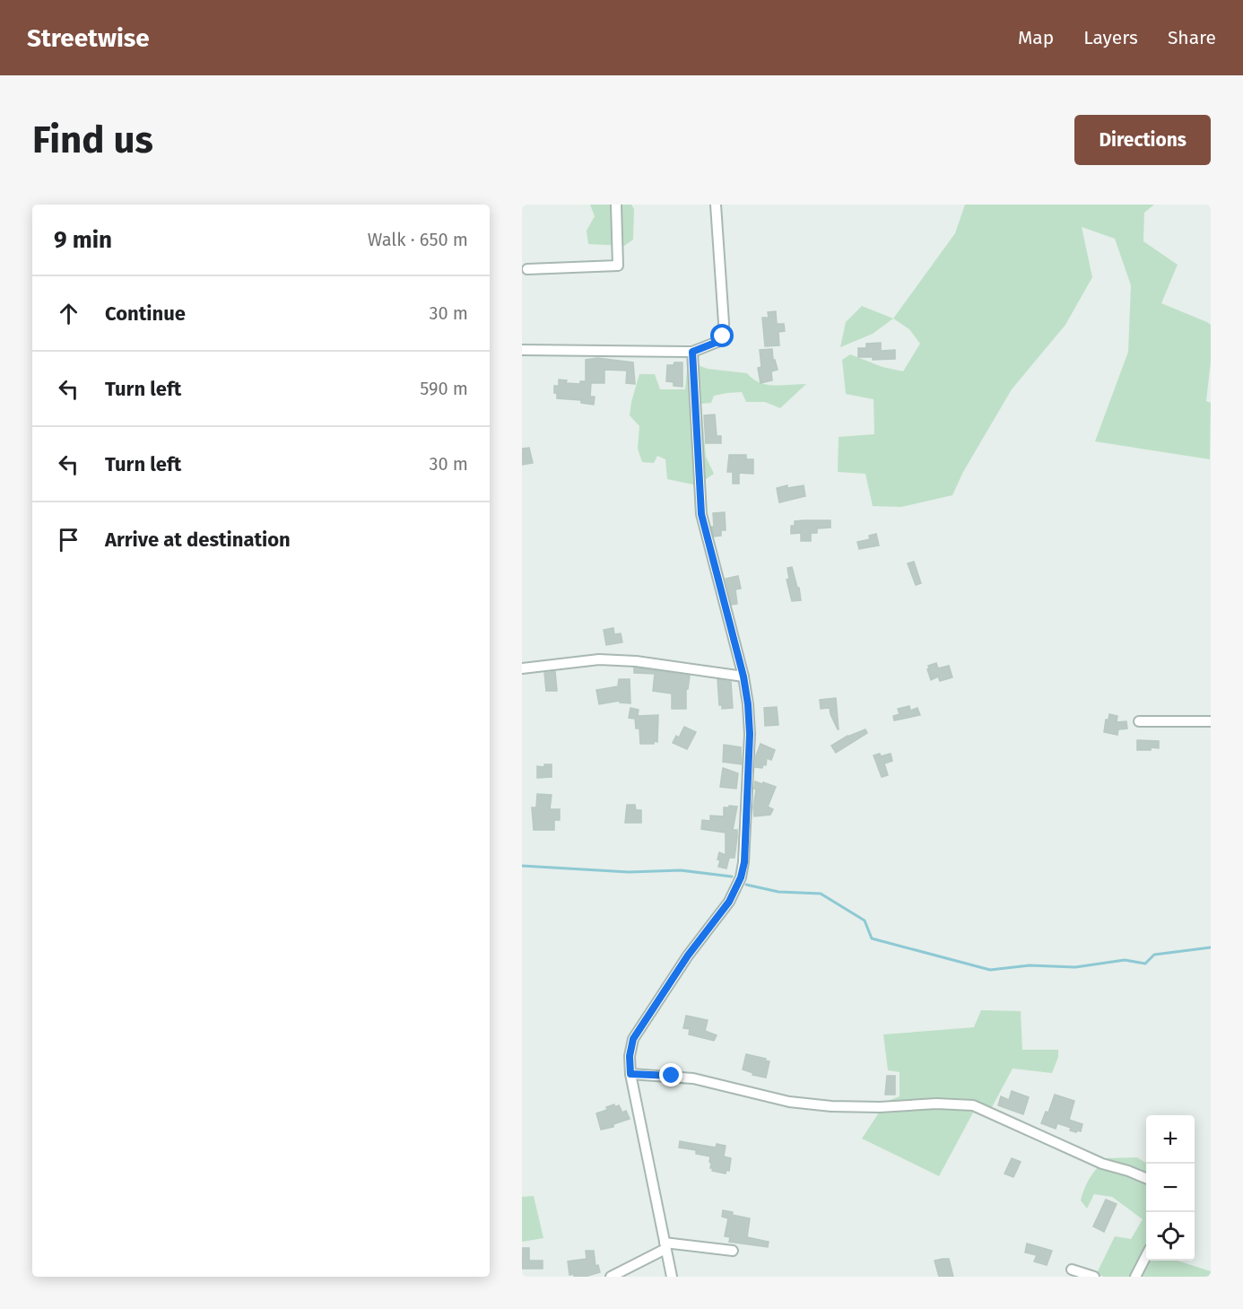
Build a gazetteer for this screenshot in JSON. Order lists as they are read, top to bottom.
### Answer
{
  "page": {
    "header": "Streetwise",
    "nav": ["Map", "Layers", "Share"],
    "buttons": "Directions",
    "title": "Find us",
    "heading": ["9 min", "Walk · 650 m"],
    "list": [
      ["Continue", "30 m"],
      ["Turn left", "590 m"],
      ["Turn left", "30 m"],
      "Arrive at destination"
    ],
    "map_buttons": ["+", "−"]
  }
}
